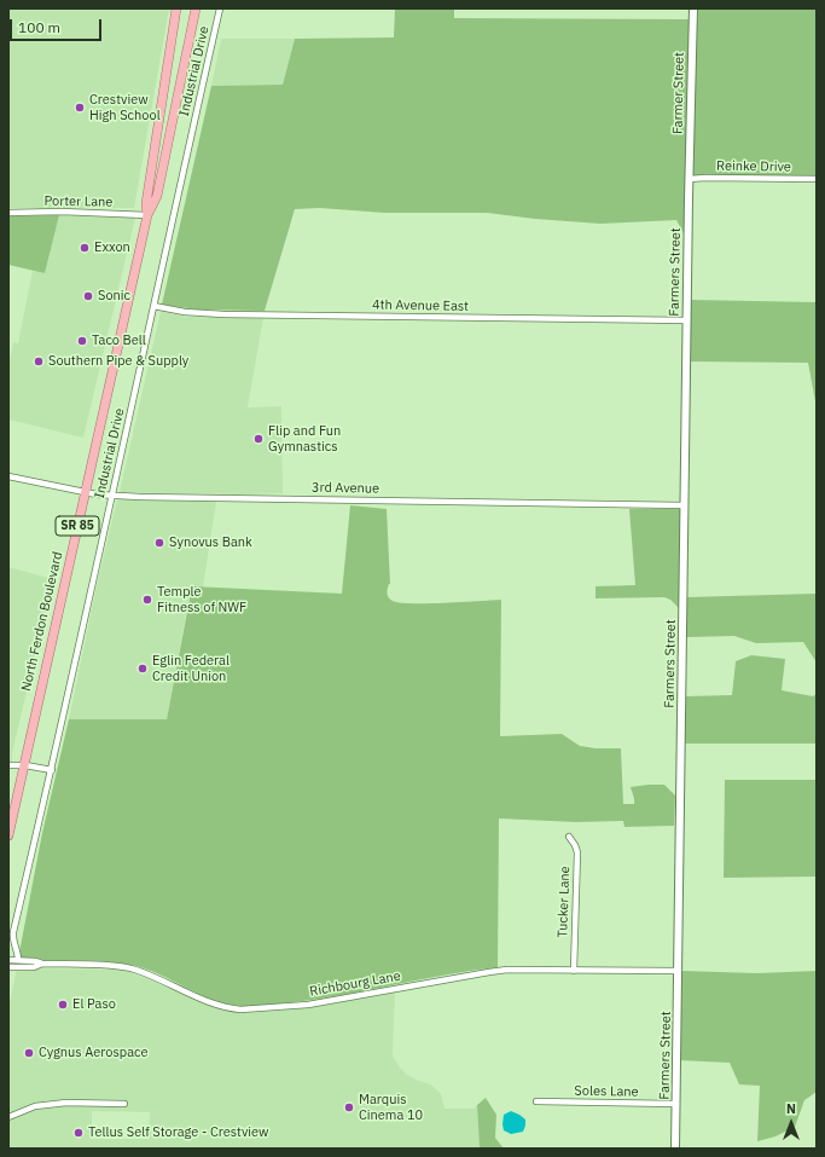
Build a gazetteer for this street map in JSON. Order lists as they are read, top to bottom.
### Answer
{
  "streets": {
    "main road": ["SR 85", "North Ferdon Boulevard"],
    "street": [
      "Industrial Drive",
      "Farmer Street",
      "Reinke Drive",
      "Porter Lane",
      "Farmers Street",
      "4th Avenue East",
      "3rd Avenue",
      "Tucker Lane",
      "Richbourg Lane",
      "Soles Lane"
    ]
  },
  "crossings": [
    ["Industrial Drive", "4th Avenue East"],
    ["Industrial Drive", "3rd Avenue"],
    ["Industrial Drive", "Richbourg Lane"],
    ["Farmer Street", "Reinke Drive"],
    ["Farmer Street", "Farmers Street"],
    ["Reinke Drive", "Farmers Street"],
    ["Porter Lane", "North Ferdon Boulevard"],
    ["Farmers Street", "4th Avenue East"],
    ["Farmers Street", "3rd Avenue"],
    ["Farmers Street", "Richbourg Lane"],
    ["Farmers Street", "Soles Lane"],
    ["3rd Avenue", "North Ferdon Boulevard"],
    ["Tucker Lane", "Richbourg Lane"]
  ],
  "places": [
    "Crestview High School",
    "Exxon",
    "Sonic",
    "Taco Bell",
    "Southern Pipe & Supply",
    "Flip and Fun Gymnastics",
    "Synovus Bank",
    "Temple Fitness of NWF",
    "Eglin Federal Credit Union",
    "El Paso",
    "Cygnus Aerospace",
    "Marquis Cinema 10",
    "Tellus Self Storage - Crestview"
  ],
  "scale_bar": "100 m",
  "north": "top"
}
